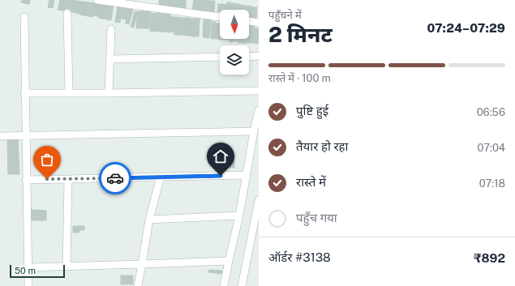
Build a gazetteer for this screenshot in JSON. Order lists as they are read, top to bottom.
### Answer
{
  "scale_bar": "50 m",
  "north": "bottom",
  "page": {
    "heading": ["2 मिनट", "पहुँचने में", "07:24–07:29"],
    "panel": ["ऑर्डर #3138", "₹892"],
    "bar": "रास्ते में · 100 m",
    "list": [
      ["पुष्टि हुई", "06:56"],
      ["तैयार हो रहा", "07:04"],
      ["रास्ते में", "07:18"],
      "पहुँच गया"
    ],
    "scale": "50 m"
  }
}
